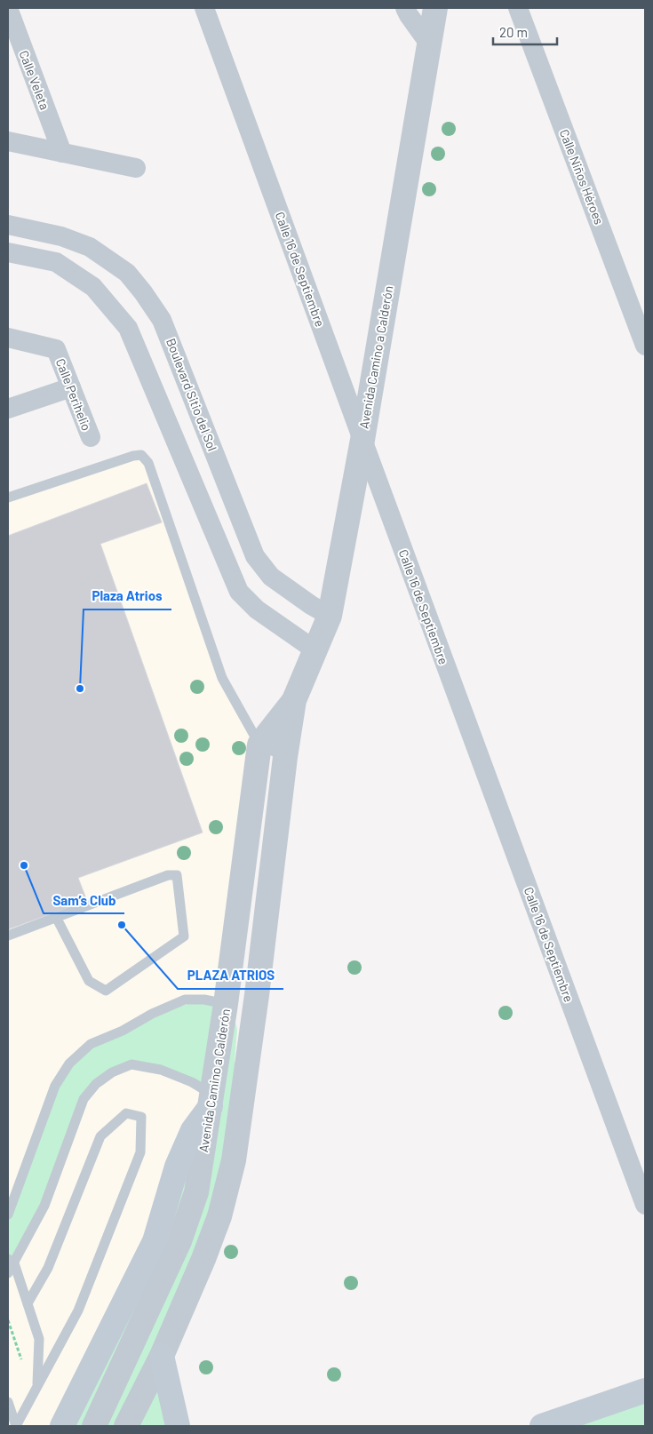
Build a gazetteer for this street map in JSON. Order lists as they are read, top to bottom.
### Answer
{
  "streets": {
    "street": [
      "Calle Veleta",
      "Calle Niños Héroes",
      "Calle 16 de Septiembre",
      "Avenida Camino a Calderón",
      "Calle Perihelio",
      "Boulevard Sitio del Sol"
    ]
  },
  "crossings": [
    ["Calle 16 de Septiembre", "Avenida Camino a Calderón"],
    ["Avenida Camino a Calderón", "Boulevard Sitio del Sol"]
  ],
  "places": ["Plaza Atrios", "Sam’s Club", "PLAZA ATRIOS"],
  "scale_bar": "20 m"
}
